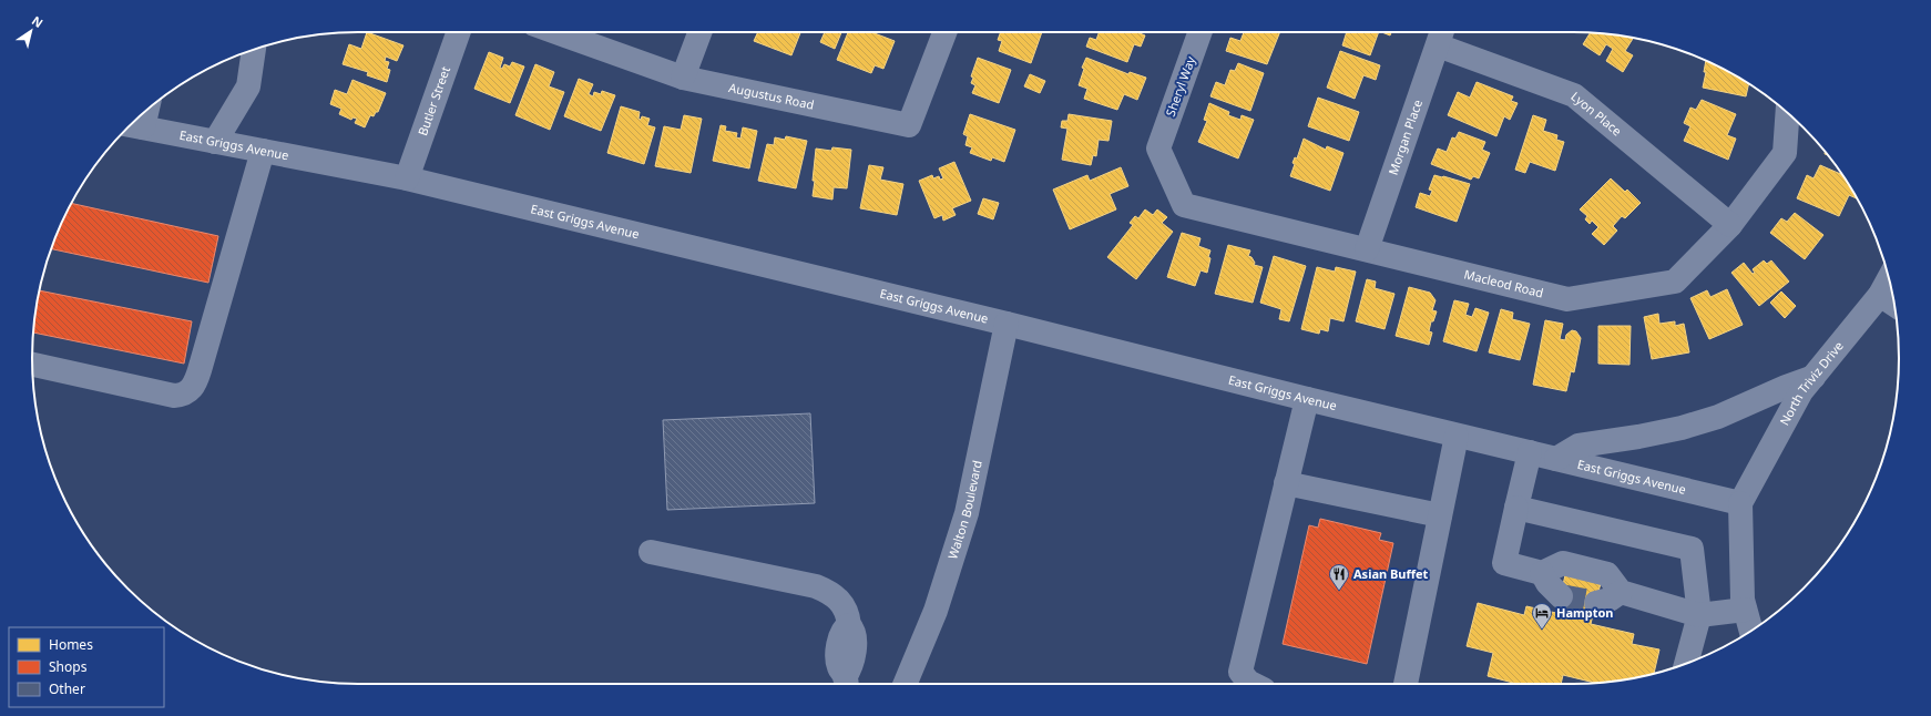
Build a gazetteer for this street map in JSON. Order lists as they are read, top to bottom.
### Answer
{
  "streets": {
    "street": [
      "Sheryl Way",
      "Augustus Road",
      "Butler Street",
      "Lyon Place",
      "Morgan Place",
      "East Griggs Avenue",
      "Macleod Road",
      "North Triviz Drive",
      "Walton Boulevard"
    ]
  },
  "crossings": [
    ["Sheryl Way", "Macleod Road"],
    ["Butler Street", "East Griggs Avenue"],
    ["Lyon Place", "Morgan Place"],
    ["Lyon Place", "Macleod Road"],
    ["Morgan Place", "Macleod Road"],
    ["East Griggs Avenue", "North Triviz Drive"],
    ["East Griggs Avenue", "Walton Boulevard"]
  ],
  "places": {
    "restaurant": ["Asian Buffet"],
    "hotel": ["Hampton"]
  },
  "legend": ["Homes", "Shops", "Other"],
  "north": "top right"
}
